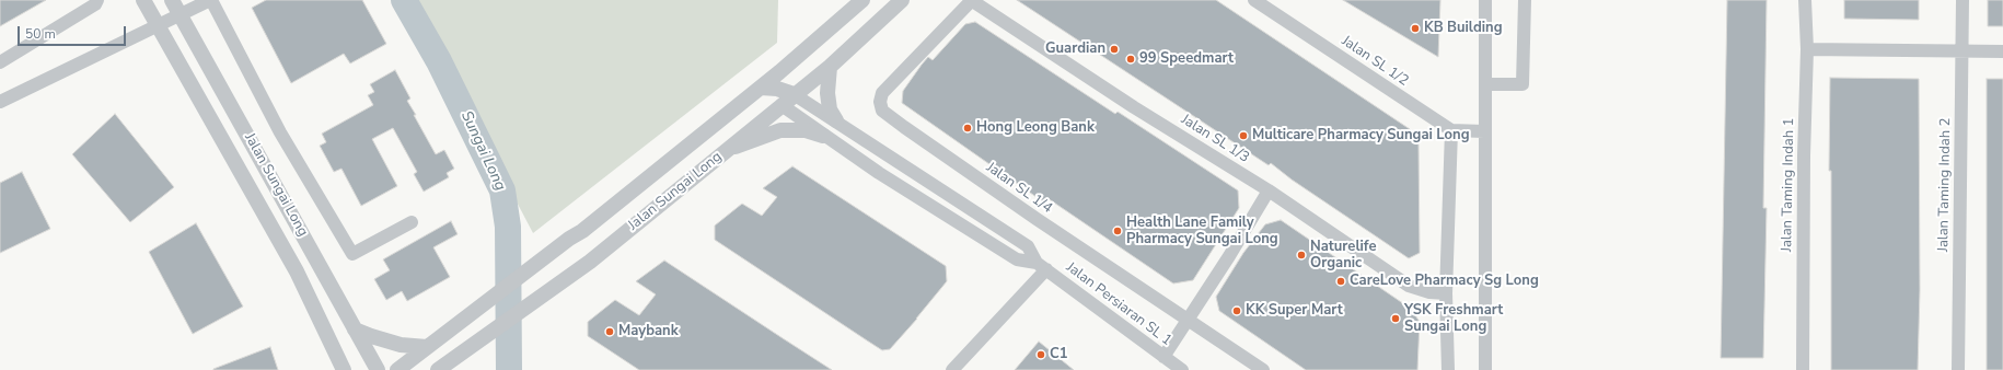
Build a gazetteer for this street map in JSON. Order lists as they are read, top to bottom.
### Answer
{
  "streets": {
    "street": [
      "Jalan SL 1/2",
      "Jalan SL 1/3",
      "Jalan Sungai Long",
      "Jalan Taming Indah 1",
      "Jalan Taming Indah 2",
      "Jalan SL 1/4",
      "Jalan Persiaran SL 1"
    ]
  },
  "crossings": [
    ["Jalan SL 1/3", "Jalan SL 1/4"]
  ],
  "water": ["Sungai Long"],
  "places": [
    "KB Building",
    "Guardian",
    "99 Speedmart",
    "Hong Leong Bank",
    "Multicare Pharmacy Sungai Long",
    "Health Lane Family Pharmacy Sungai Long",
    "Naturelife Organic",
    "CareLove Pharmacy Sg Long",
    "KK Super Mart",
    "YSK Freshmart Sungai Long",
    "Maybank",
    "C1"
  ],
  "scale_bar": "50 m"
}
